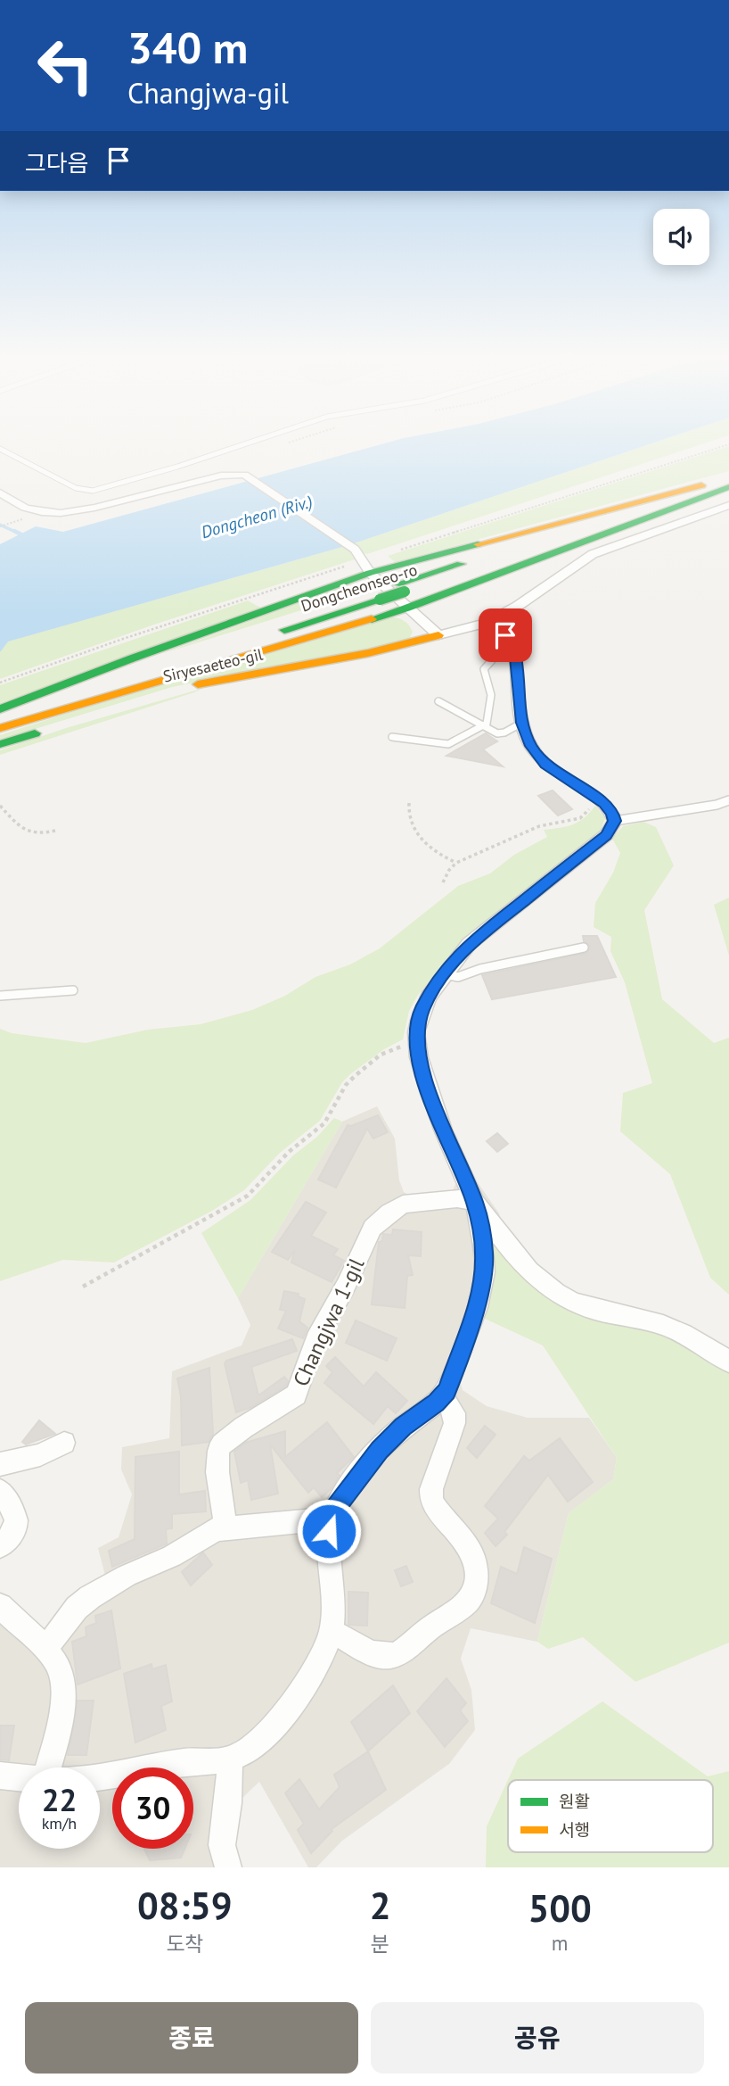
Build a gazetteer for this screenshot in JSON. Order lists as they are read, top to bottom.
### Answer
{
  "streets": {
    "main road": ["Dongcheonseo-ro", "Siryesaeteo-gil"],
    "street": ["Changjwa 1-gil"]
  },
  "water": ["Dongcheon (Riv.)"],
  "legend": ["원활", "서행"],
  "page": {
    "turn": ["340 m", "Changjwa-gil"],
    "then": "그다음",
    "speed": "22 km/h",
    "limit": "30",
    "eta": [
      "08:59",
      "도착",
      "2",
      "분",
      "500",
      "m"
    ],
    "buttons": ["종료", "공유"]
  }
}
